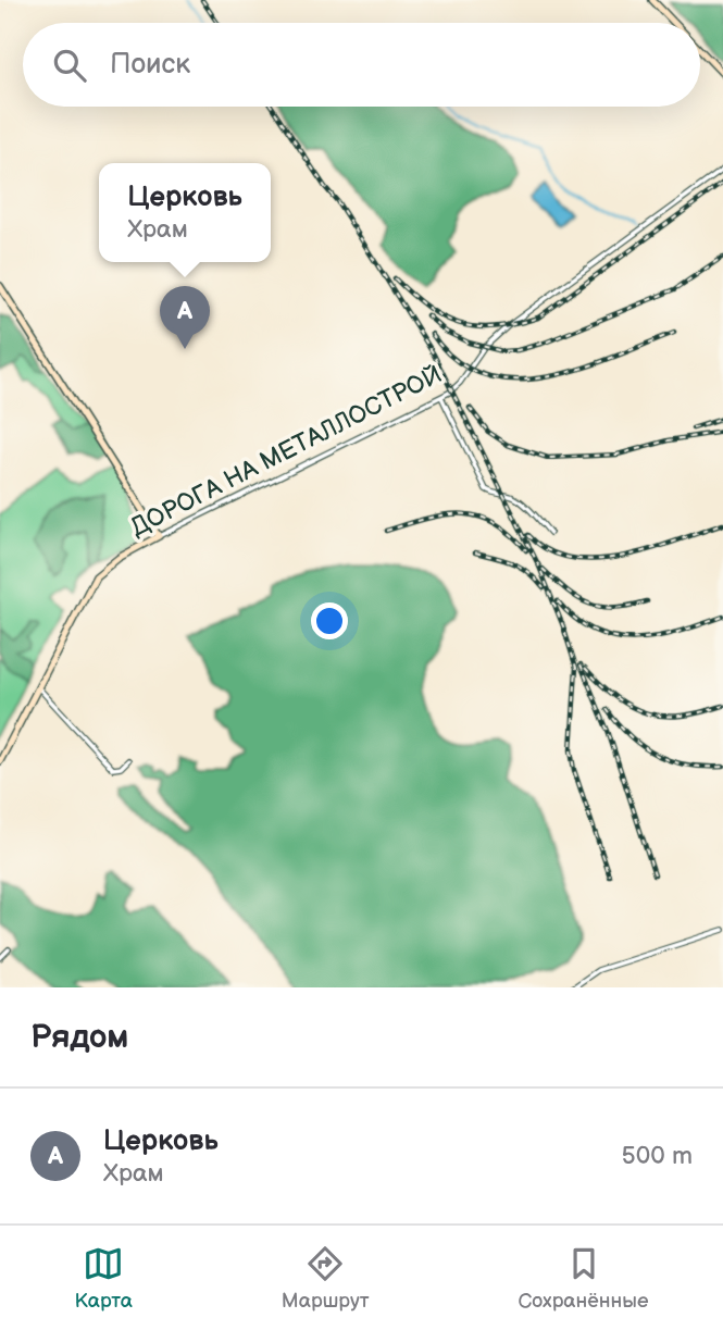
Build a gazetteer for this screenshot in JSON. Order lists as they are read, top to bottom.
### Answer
{
  "streets": {
    "street": ["ДОРОГА НА МЕТАЛЛОСТРОЙ"]
  },
  "page": {
    "search": "Поиск",
    "popup": ["Церковь", "Храм"],
    "pins": "A",
    "heading": "Рядом",
    "list": [
      {
        "mark": "A",
        "name": "Церковь",
        "note": "Храм",
        "value": "500 m"
      }
    ],
    "nav": ["Карта", "Маршрут", "Сохранённые"]
  }
}
